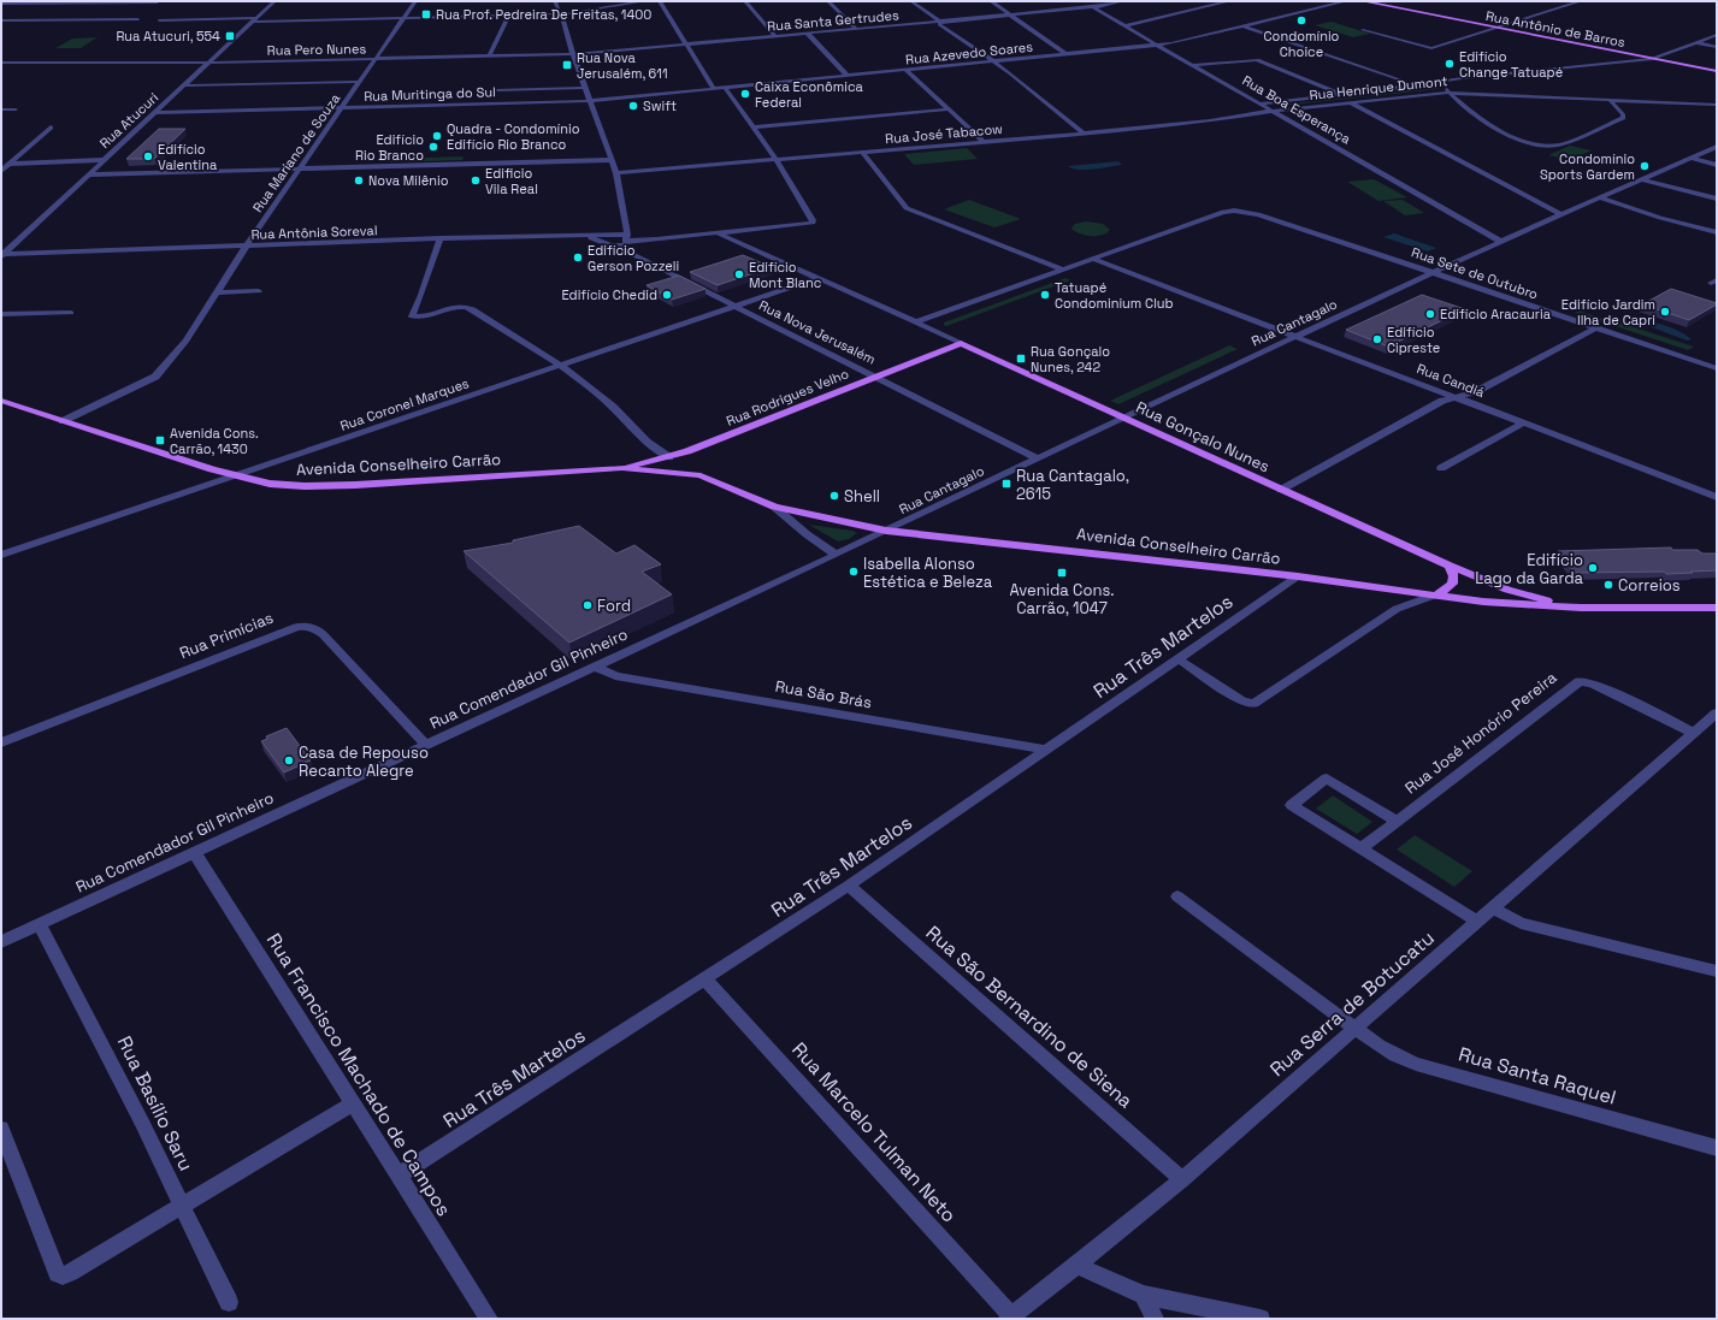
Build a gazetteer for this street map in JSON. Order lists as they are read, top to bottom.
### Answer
{
  "streets": {
    "main road": [
      "Rua Antônio de Barros",
      "Rua Rodrigues Velho",
      "Rua Gonçalo Nunes",
      "Avenida Conselheiro Carrão"
    ],
    "street": [
      "Rua Santa Gertrudes",
      "Rua Pero Nunes",
      "Rua Azevedo Soares",
      "Rua Henrique Dumont",
      "Rua Muritinga do Sul",
      "Rua Boa Esperança",
      "Rua Atucuri",
      "Rua José Tabacow",
      "Rua Mariano de Souza",
      "Rua Antônia Soreval",
      "Rua Sete de Outubro",
      "Rua Cantagalo",
      "Rua Nova Jerusalém",
      "Rua Candiá",
      "Rua Coronel Marques",
      "Rua Primícias",
      "Rua Três Martelos",
      "Rua Comendador Gil Pinheiro",
      "Rua São Brás",
      "Rua José Honório Pereira",
      "Rua Serra de Botucatu",
      "Rua São Bernardino de Siena",
      "Rua Francisco Machado de Campos",
      "Rua Santa Raquel",
      "Rua Basílio Saru",
      "Rua Marcelo Tulman Neto"
    ]
  },
  "crossings": [
    ["Rua Santa Gertrudes", "Rua Pero Nunes"],
    ["Rua Santa Gertrudes", "Rua Boa Esperança"],
    ["Rua Antônio de Barros", "Rua Henrique Dumont"],
    ["Rua Pero Nunes", "Rua Atucuri"],
    ["Rua Pero Nunes", "Rua Mariano de Souza"],
    ["Rua Azevedo Soares", "Rua Muritinga do Sul"],
    ["Rua Azevedo Soares", "Rua Boa Esperança"],
    ["Rua Henrique Dumont", "Rua Boa Esperança"],
    ["Rua Henrique Dumont", "Rua José Tabacow"],
    ["Rua Muritinga do Sul", "Rua Atucuri"],
    ["Rua Muritinga do Sul", "Rua Mariano de Souza"],
    ["Rua Boa Esperança", "Rua José Tabacow"],
    ["Rua Boa Esperança", "Rua Cantagalo"],
    ["Rua Atucuri", "Rua Antônia Soreval"],
    ["Rua Mariano de Souza", "Rua Antônia Soreval"],
    ["Rua Mariano de Souza", "Avenida Conselheiro Carrão"],
    ["Rua Antônia Soreval", "Rua Nova Jerusalém"],
    ["Rua Sete de Outubro", "Rua Cantagalo"],
    ["Rua Sete de Outubro", "Rua Candiá"],
    ["Rua Cantagalo", "Rua Nova Jerusalém"],
    ["Rua Cantagalo", "Rua Candiá"],
    ["Rua Cantagalo", "Rua Gonçalo Nunes"],
    ["Rua Cantagalo", "Avenida Conselheiro Carrão"],
    ["Rua Cantagalo", "Rua Comendador Gil Pinheiro"],
    ["Rua Nova Jerusalém", "Rua Rodrigues Velho"],
    ["Rua Nova Jerusalém", "Rua Coronel Marques"],
    ["Rua Rodrigues Velho", "Rua Gonçalo Nunes"],
    ["Rua Rodrigues Velho", "Avenida Conselheiro Carrão"],
    ["Rua Coronel Marques", "Rua Gonçalo Nunes"],
    ["Rua Coronel Marques", "Avenida Conselheiro Carrão"],
    ["Rua Gonçalo Nunes", "Avenida Conselheiro Carrão"],
    ["Avenida Conselheiro Carrão", "Rua Três Martelos"],
    ["Avenida Conselheiro Carrão", "Rua Comendador Gil Pinheiro"],
    ["Rua Primícias", "Rua Comendador Gil Pinheiro"],
    ["Rua Três Martelos", "Rua São Brás"],
    ["Rua Três Martelos", "Rua São Bernardino de Siena"],
    ["Rua Três Martelos", "Rua Francisco Machado de Campos"],
    ["Rua Três Martelos", "Rua Marcelo Tulman Neto"],
    ["Rua Comendador Gil Pinheiro", "Rua São Brás"],
    ["Rua Comendador Gil Pinheiro", "Rua Francisco Machado de Campos"],
    ["Rua Comendador Gil Pinheiro", "Rua Basílio Saru"],
    ["Rua José Honório Pereira", "Rua Serra de Botucatu"],
    ["Rua Serra de Botucatu", "Rua São Bernardino de Siena"],
    ["Rua Serra de Botucatu", "Rua Santa Raquel"],
    ["Rua Serra de Botucatu", "Rua Marcelo Tulman Neto"]
  ],
  "places": {
    "transit": [
      "Rua Prof. Pedreira De Freitas, 1400",
      "Rua Atucuri, 554",
      "Rua Nova Jerusalém, 611",
      "Rua Gonçalo Nunes, 242",
      "Avenida Cons. Carrão, 1430",
      "Rua Cantagalo, 2615",
      "Avenida Cons. Carrão, 1047"
    ],
    "other": [
      "Condomínio Choice",
      "Edifício Change Tatuapé",
      "Caixa Econômica Federal",
      "Swift",
      "Quadra - Condomínio Edifício Rio Branco",
      "Edifício Rio Branco",
      "Edifício Valentina",
      "Condomínio Sports Gardem",
      "Nova Milênio",
      "Edificio Vila Real",
      "Edifício Gerson Pozzeli",
      "Edifício Mont Blanc",
      "Edifício Chedid",
      "Tatuapé Condominium Club",
      "Edifício Jardim Ilha de Capri",
      "Edifício Aracauria",
      "Edifício Cipreste",
      "Shell",
      "Edifício Lago da Garda",
      "Isabella Alonso Estética e Beleza",
      "Correios",
      "Ford",
      "Casa de Repouso Recanto Alegre"
    ]
  }
}
